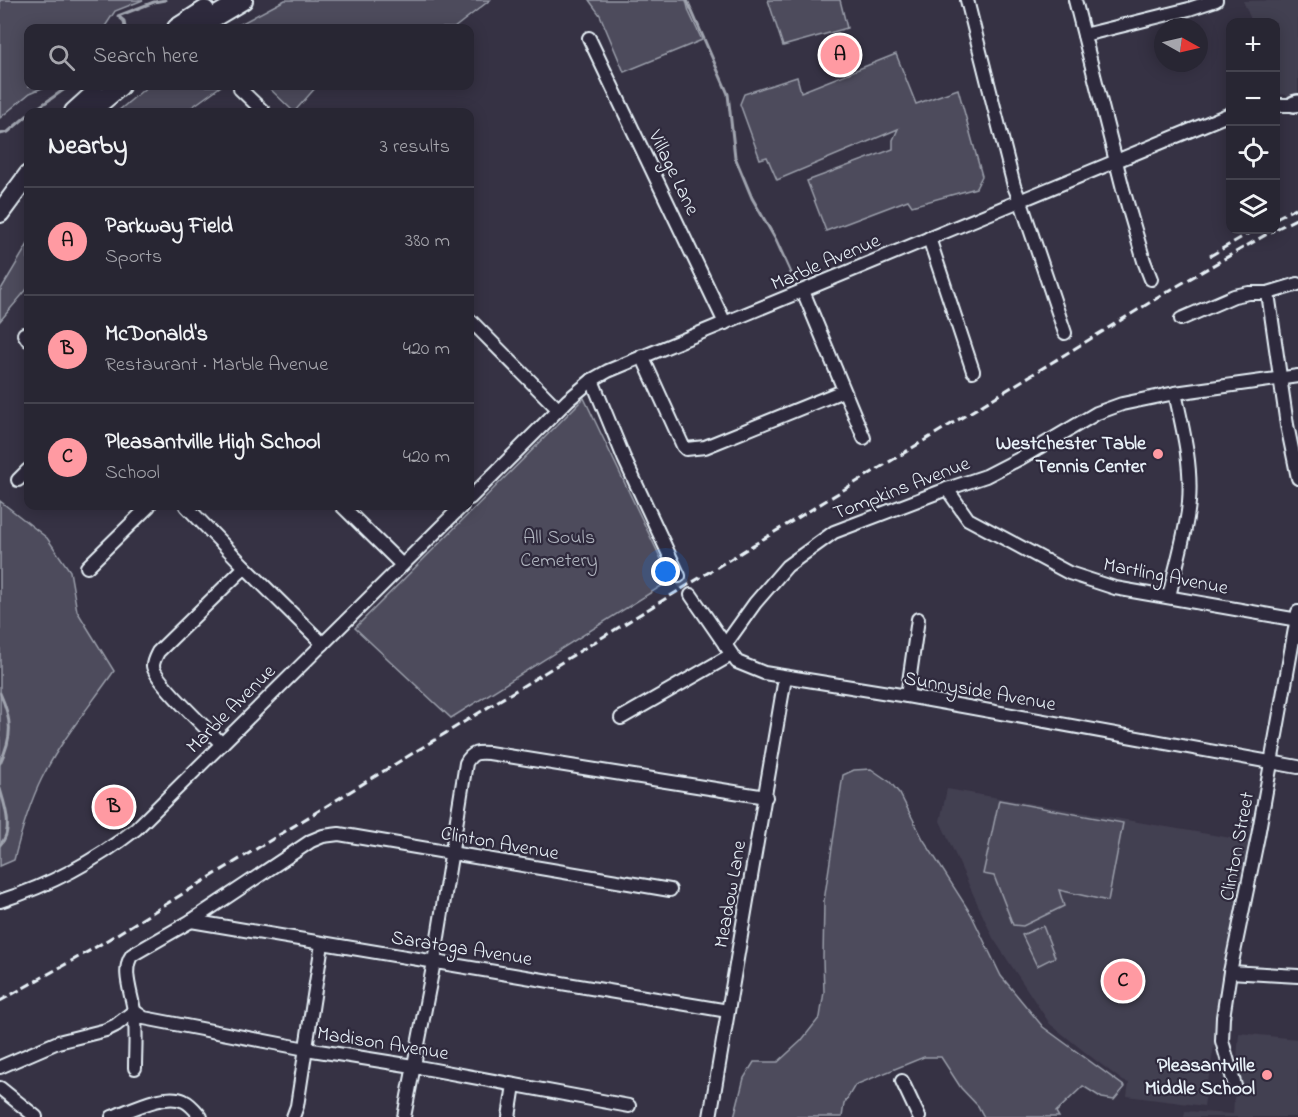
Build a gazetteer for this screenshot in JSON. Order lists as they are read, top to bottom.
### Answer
{
  "streets": {
    "street": [
      "Village Lane",
      "Marble Avenue",
      "Tompkins Avenue",
      "Martling Avenue",
      "Sunnyside Avenue",
      "Clinton Avenue",
      "Clinton Street",
      "Meadow Lane",
      "Saratoga Avenue",
      "Madison Avenue"
    ]
  },
  "crossings": [
    ["Village Lane", "Marble Avenue"],
    ["Tompkins Avenue", "Martling Avenue"],
    ["Tompkins Avenue", "Sunnyside Avenue"],
    ["Martling Avenue", "Clinton Street"],
    ["Sunnyside Avenue", "Clinton Street"],
    ["Sunnyside Avenue", "Meadow Lane"],
    ["Clinton Avenue", "Saratoga Avenue"],
    ["Meadow Lane", "Saratoga Avenue"]
  ],
  "parks": ["All Souls Cemetery"],
  "places": ["Westchester Table Tennis Center", "Pleasantville Middle School"],
  "north": "right",
  "page": {
    "map_buttons": ["+", "−"],
    "search": "Search here",
    "pins": ["A", "B", "C"],
    "heading": ["Nearby", "3 results"],
    "list": [
      {
        "mark": "A",
        "name": "Parkway Field",
        "note": "Sports",
        "value": "380 m"
      },
      {
        "mark": "B",
        "name": "McDonald's",
        "note": "Restaurant · Marble Avenue",
        "value": "420 m"
      },
      {
        "mark": "C",
        "name": "Pleasantville High School",
        "note": "School",
        "value": "420 m"
      }
    ]
  }
}
